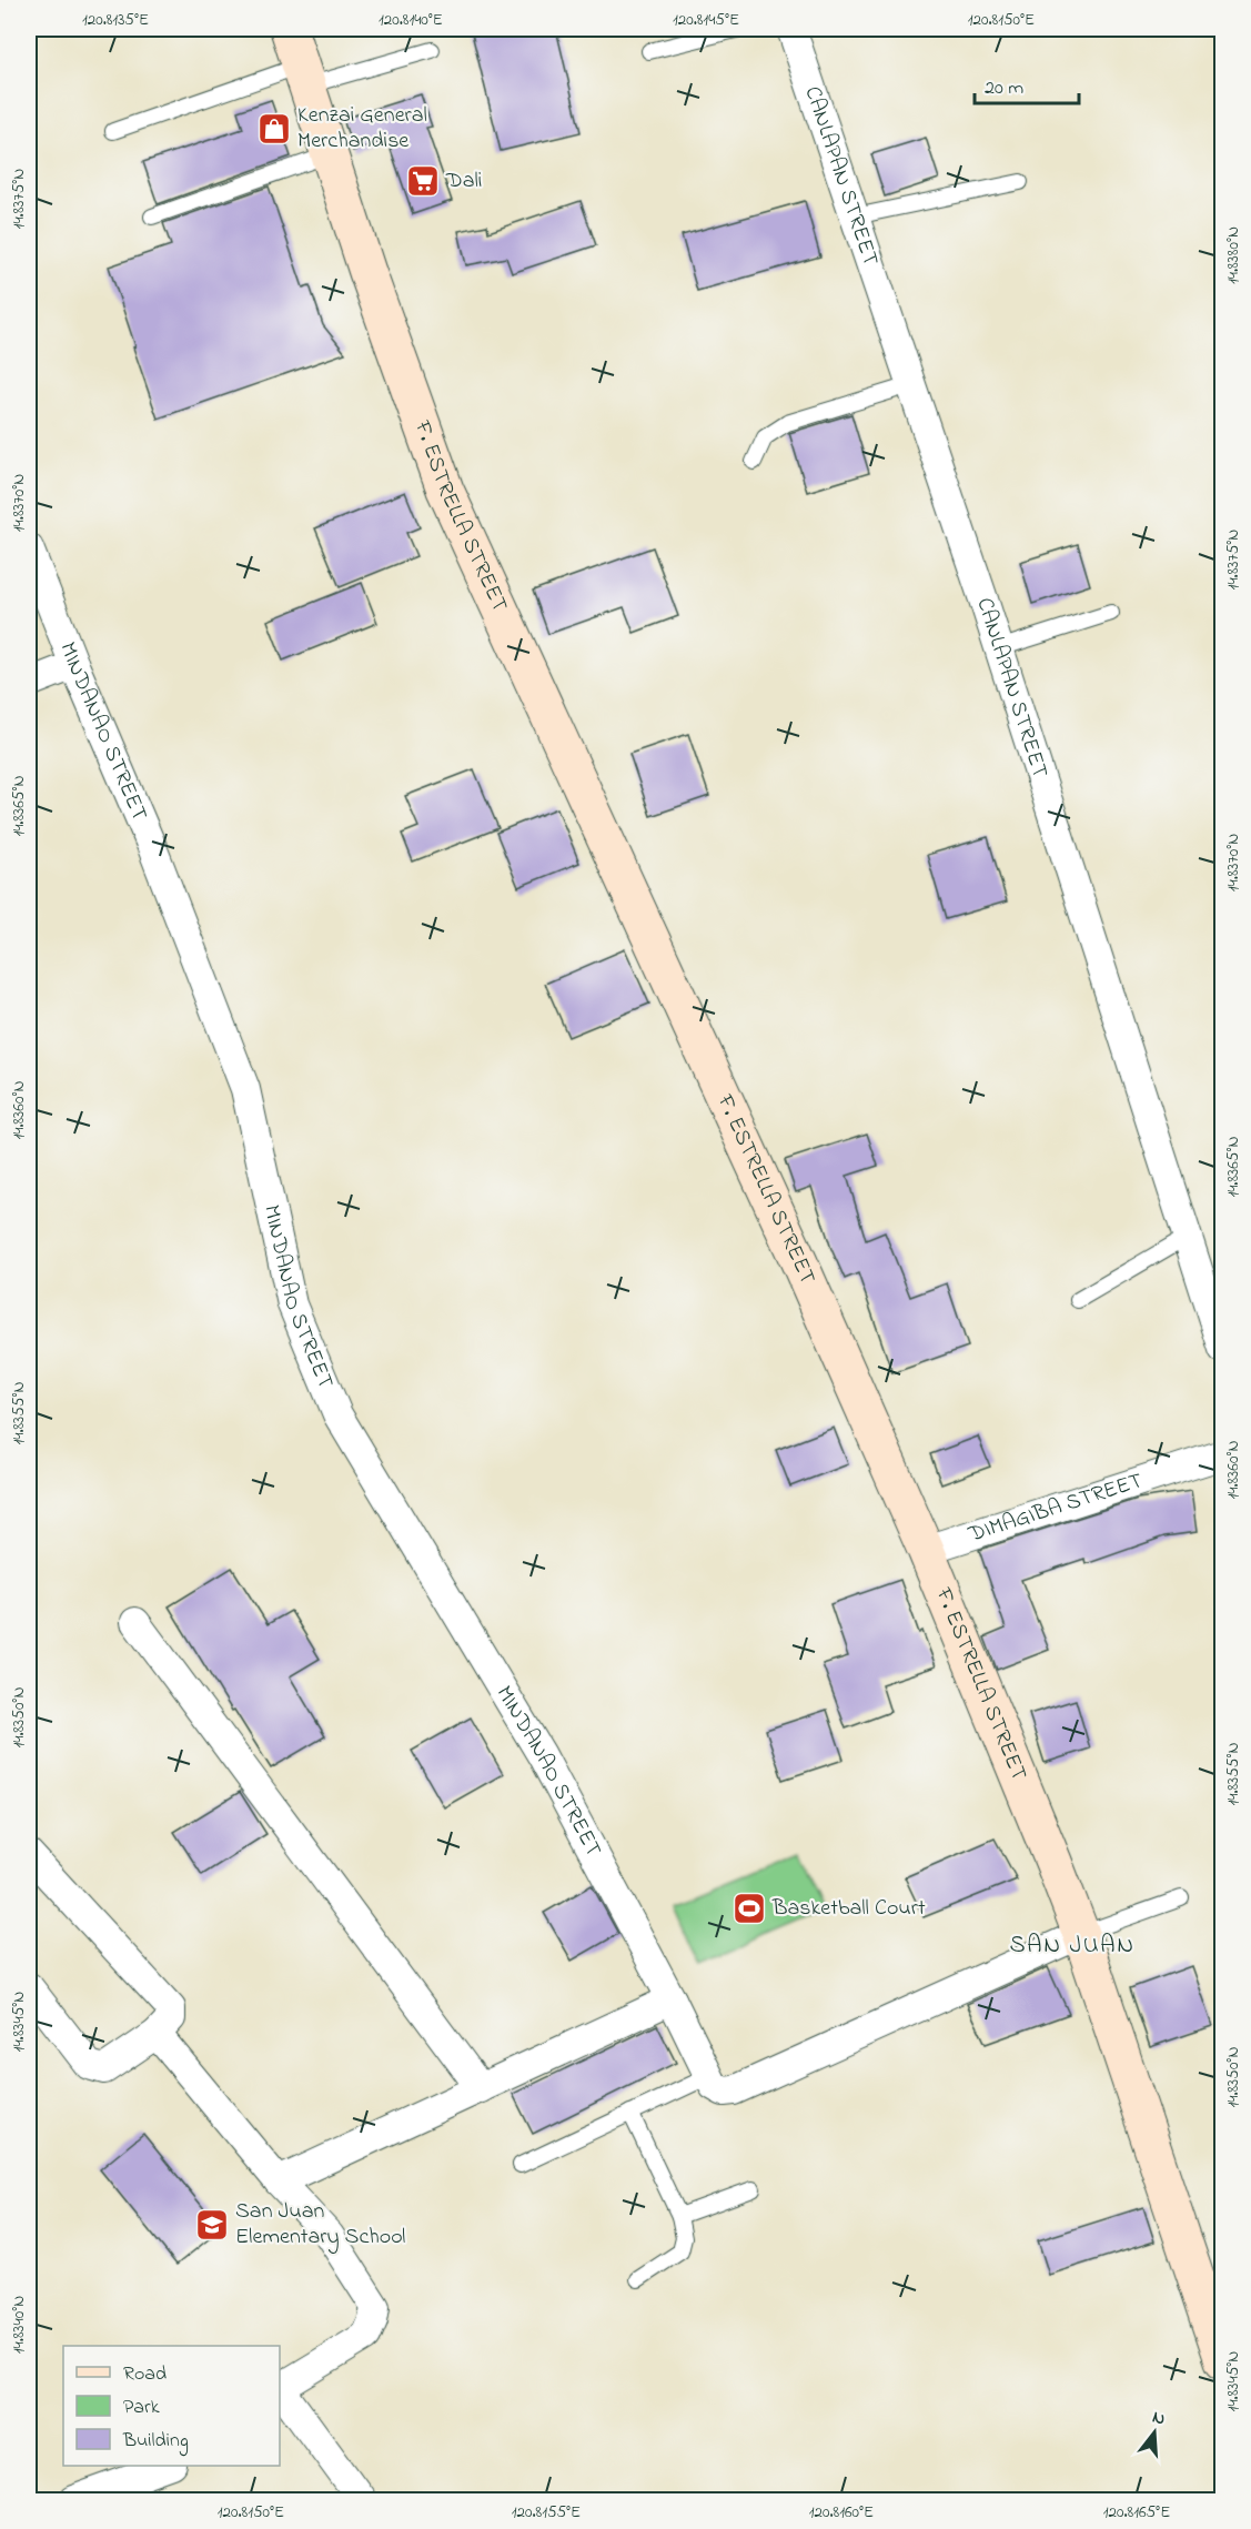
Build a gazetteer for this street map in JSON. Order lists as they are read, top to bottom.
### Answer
{
  "streets": {
    "main road": ["F. ESTRELLA STREET"],
    "street": ["CANLAPAN STREET", "MINDANAO STREET", "DIMAGIBA STREET"]
  },
  "crossings": [
    ["F. ESTRELLA STREET", "DIMAGIBA STREET"]
  ],
  "districts": ["SAN JUAN"],
  "places": {
    "shop": ["Kenzai General Merchandise"],
    "supermarket": ["Dali"],
    "sports": ["Basketball Court"],
    "school or university": ["San Juan Elementary School"]
  },
  "legend": ["Road", "Park", "Building"],
  "scale_bar": "20 m",
  "north": "top",
  "coordinates": [
    "120.8135°E",
    "120.8140°E",
    "120.8145°E",
    "120.8150°E",
    "14.8375°N",
    "14.8380°N",
    "14.8370°N",
    "14.8365°N",
    "14.8360°N",
    "14.8355°N",
    "14.8350°N",
    "14.8345°N",
    "14.8340°N",
    "120.8155°E",
    "120.8160°E",
    "120.8165°E"
  ]
}
